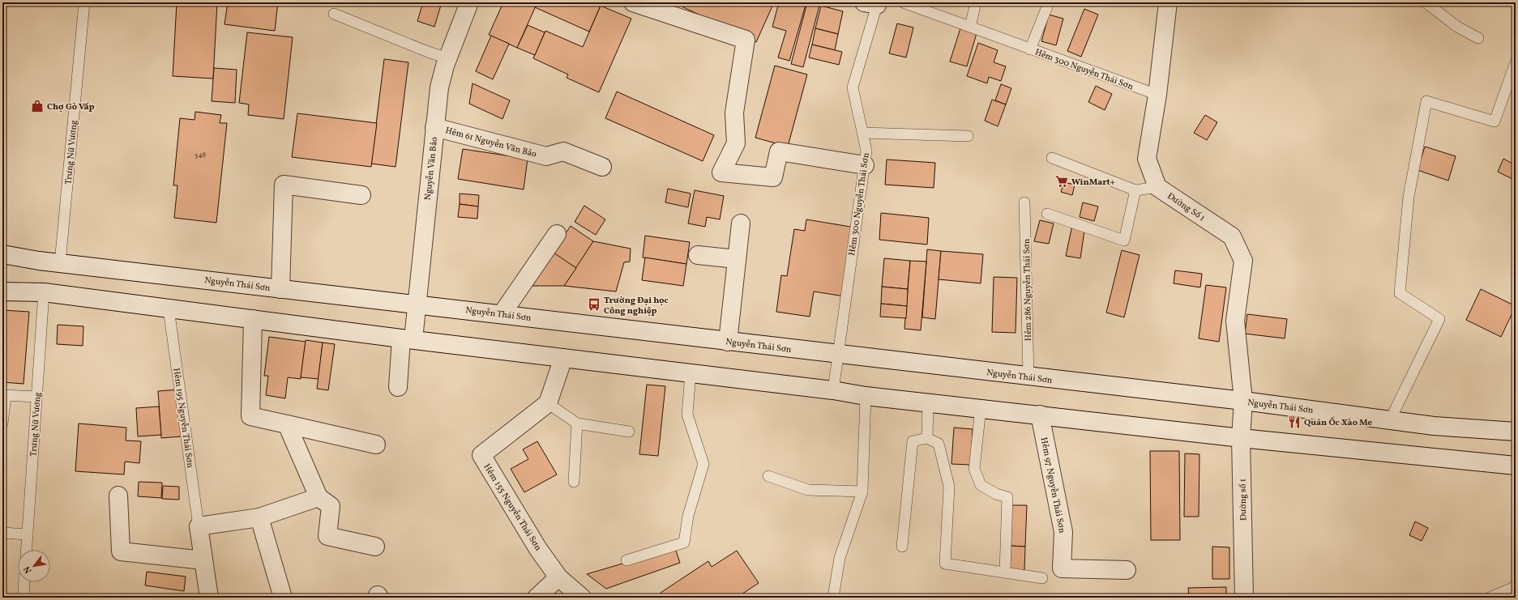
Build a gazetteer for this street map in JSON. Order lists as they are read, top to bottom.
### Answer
{
  "streets": {
    "street": [
      "Hẻm 61 Nguyễn Văn Bảo",
      "Nguyễn Văn Bảo",
      "Đường Số 1",
      "Nguyễn Thái Sơn",
      "Hẻm 97 Nguyễn Thái Sơn",
      "Đường số 1",
      "Hẻm 155 Nguyễn Thái Sơn"
    ],
    "lane": [
      "Hẻm 300 Nguyễn Thái Sơn",
      "Trưng Nữ Vương",
      "Hẻm 286 Nguyễn Thái Sơn",
      "Hẻm 195 Nguyễn Thái Sơn"
    ]
  },
  "crossings": [
    ["Hẻm 300 Nguyễn Thái Sơn", "Nguyễn Thái Sơn"],
    ["Hẻm 61 Nguyễn Văn Bảo", "Nguyễn Văn Bảo"],
    ["Trưng Nữ Vương", "Nguyễn Thái Sơn"],
    ["Nguyễn Văn Bảo", "Nguyễn Thái Sơn"],
    ["Đường Số 1", "Nguyễn Thái Sơn"],
    ["Đường Số 1", "Đường số 1"],
    ["Nguyễn Thái Sơn", "Hẻm 286 Nguyễn Thái Sơn"],
    ["Nguyễn Thái Sơn", "Đường số 1"]
  ],
  "places": {
    "shop": ["Chợ Gò Vấp"],
    "supermarket": ["WinMart+"],
    "bus stop": ["Trường Đại học Công nghiệp"],
    "restaurant": ["Quán Ốc Xào Me"]
  },
  "house_numbers": ["348"],
  "north": "bottom left"
}
